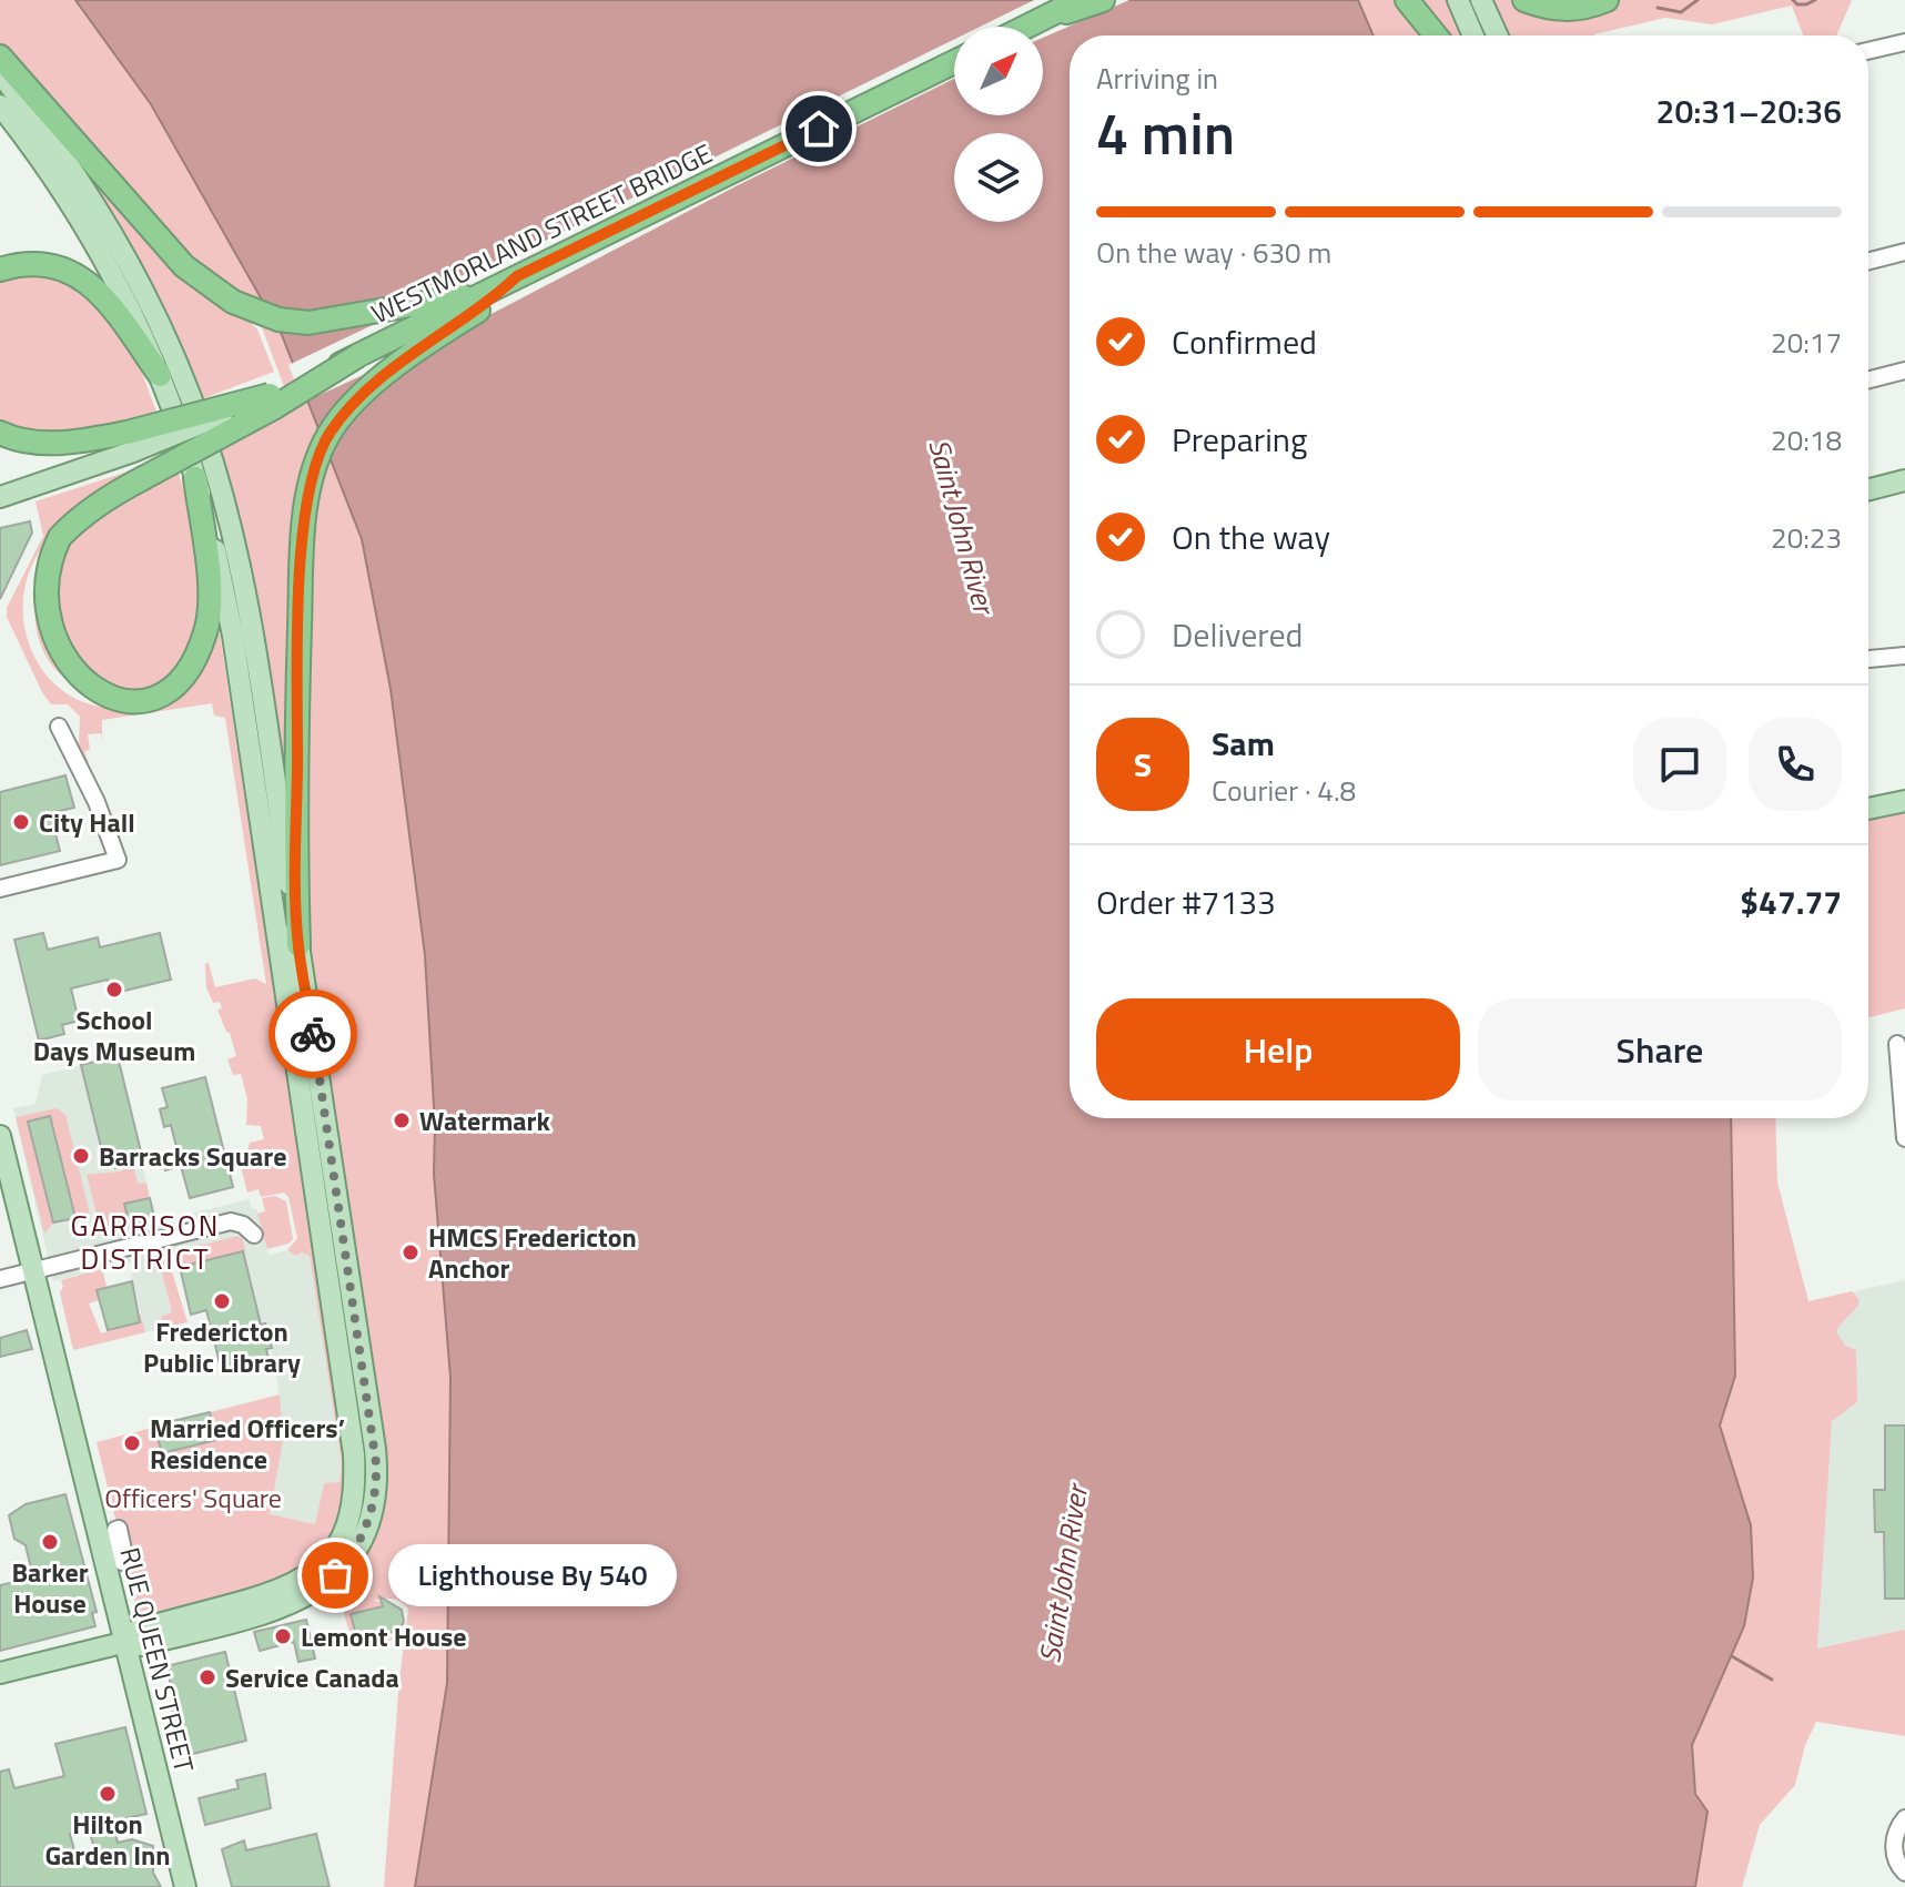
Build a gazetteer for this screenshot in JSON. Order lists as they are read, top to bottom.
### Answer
{
  "streets": {
    "highway": ["WESTMORLAND STREET BRIDGE"],
    "main road": ["RUE QUEEN STREET"]
  },
  "districts": ["GARRISON DISTRICT"],
  "water": ["Saint John River"],
  "parks": ["Officers' Square"],
  "places": [
    "City Hall",
    "School Days Museum",
    "Watermark",
    "Barracks Square",
    "HMCS Fredericton Anchor",
    "Fredericton Public Library",
    "Married Officers’ Residence",
    "Barker House",
    "Lighthouse By 540",
    "Lemont House",
    "Service Canada",
    "Hilton Garden Inn"
  ],
  "north": "top right",
  "page": {
    "heading": ["4 min", "Arriving in", "20:31–20:36"],
    "panel": [
      "Sam",
      "Courier · 4.8",
      "Order #7133",
      "$47.77"
    ],
    "bar": "On the way · 630 m",
    "list": [
      ["Confirmed", "20:17"],
      ["Preparing", "20:18"],
      ["On the way", "20:23"],
      "Delivered"
    ],
    "round": "S",
    "buttons": ["Help", "Share"],
    "bubble": "Lighthouse By 540"
  }
}
